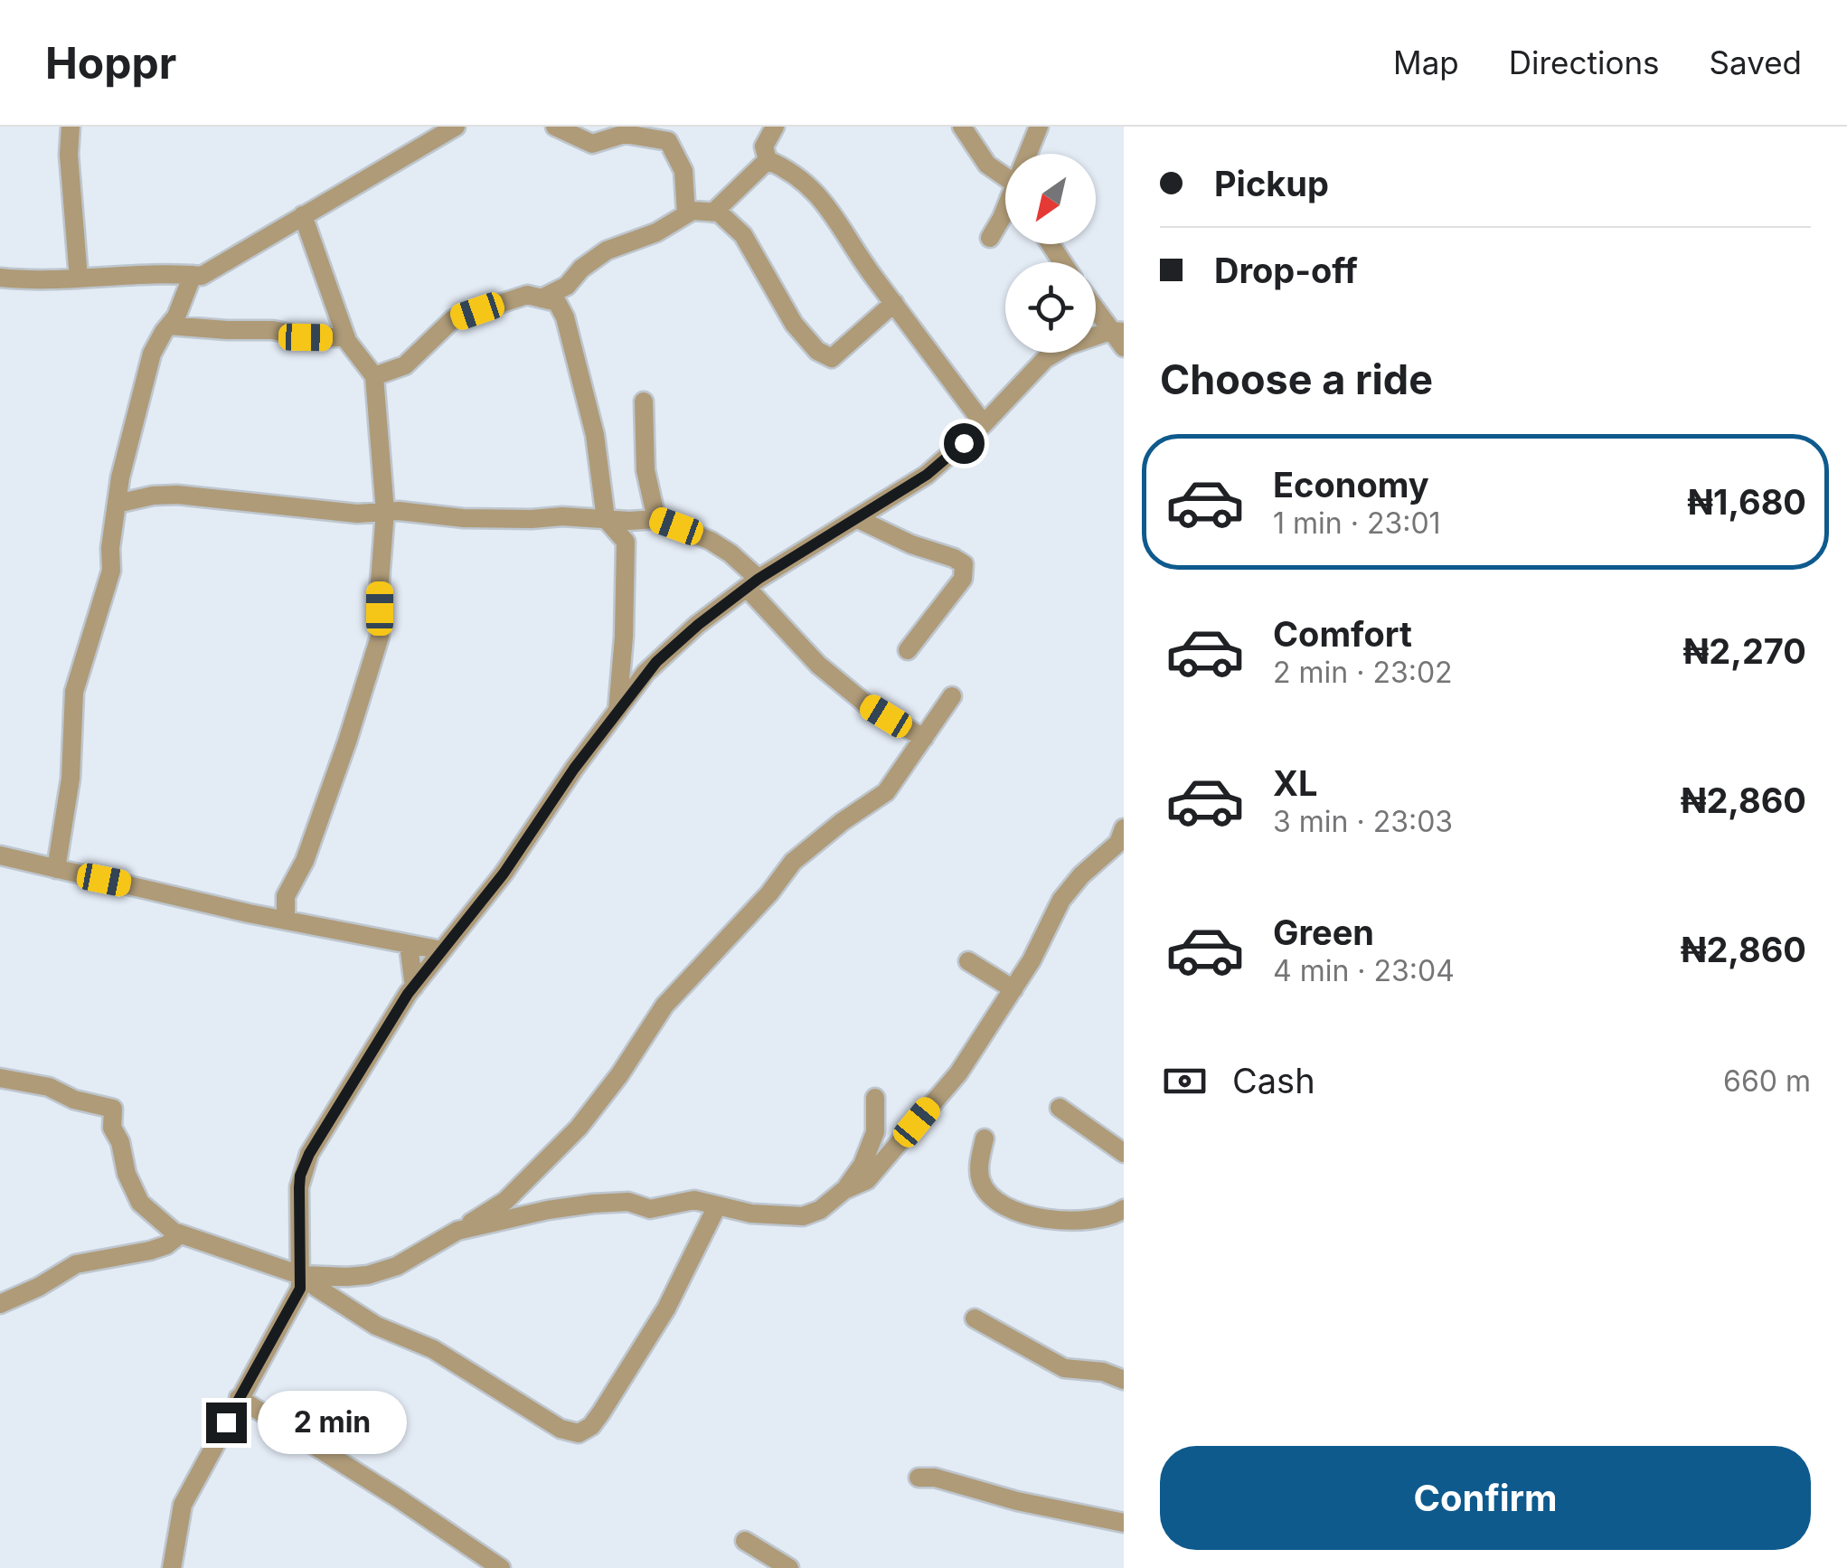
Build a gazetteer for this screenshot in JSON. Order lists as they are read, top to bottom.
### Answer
{
  "north": "bottom left",
  "page": {
    "header": "Hoppr",
    "nav": ["Map", "Directions", "Saved"],
    "banner": ["Pickup", "Drop-off"],
    "heading": "Choose a ride",
    "list": [
      {
        "name": "Economy",
        "note": "1 min · 23:01",
        "value": "₦1,680"
      },
      {
        "name": "Comfort",
        "note": "2 min · 23:02",
        "value": "₦2,270"
      },
      {
        "name": "XL",
        "note": "3 min · 23:03",
        "value": "₦2,860"
      },
      {
        "name": "Green",
        "note": "4 min · 23:04",
        "value": "₦2,860"
      }
    ],
    "pay": ["Cash", "660 m"],
    "bubble": "2 min",
    "buttons": "Confirm"
  }
}
